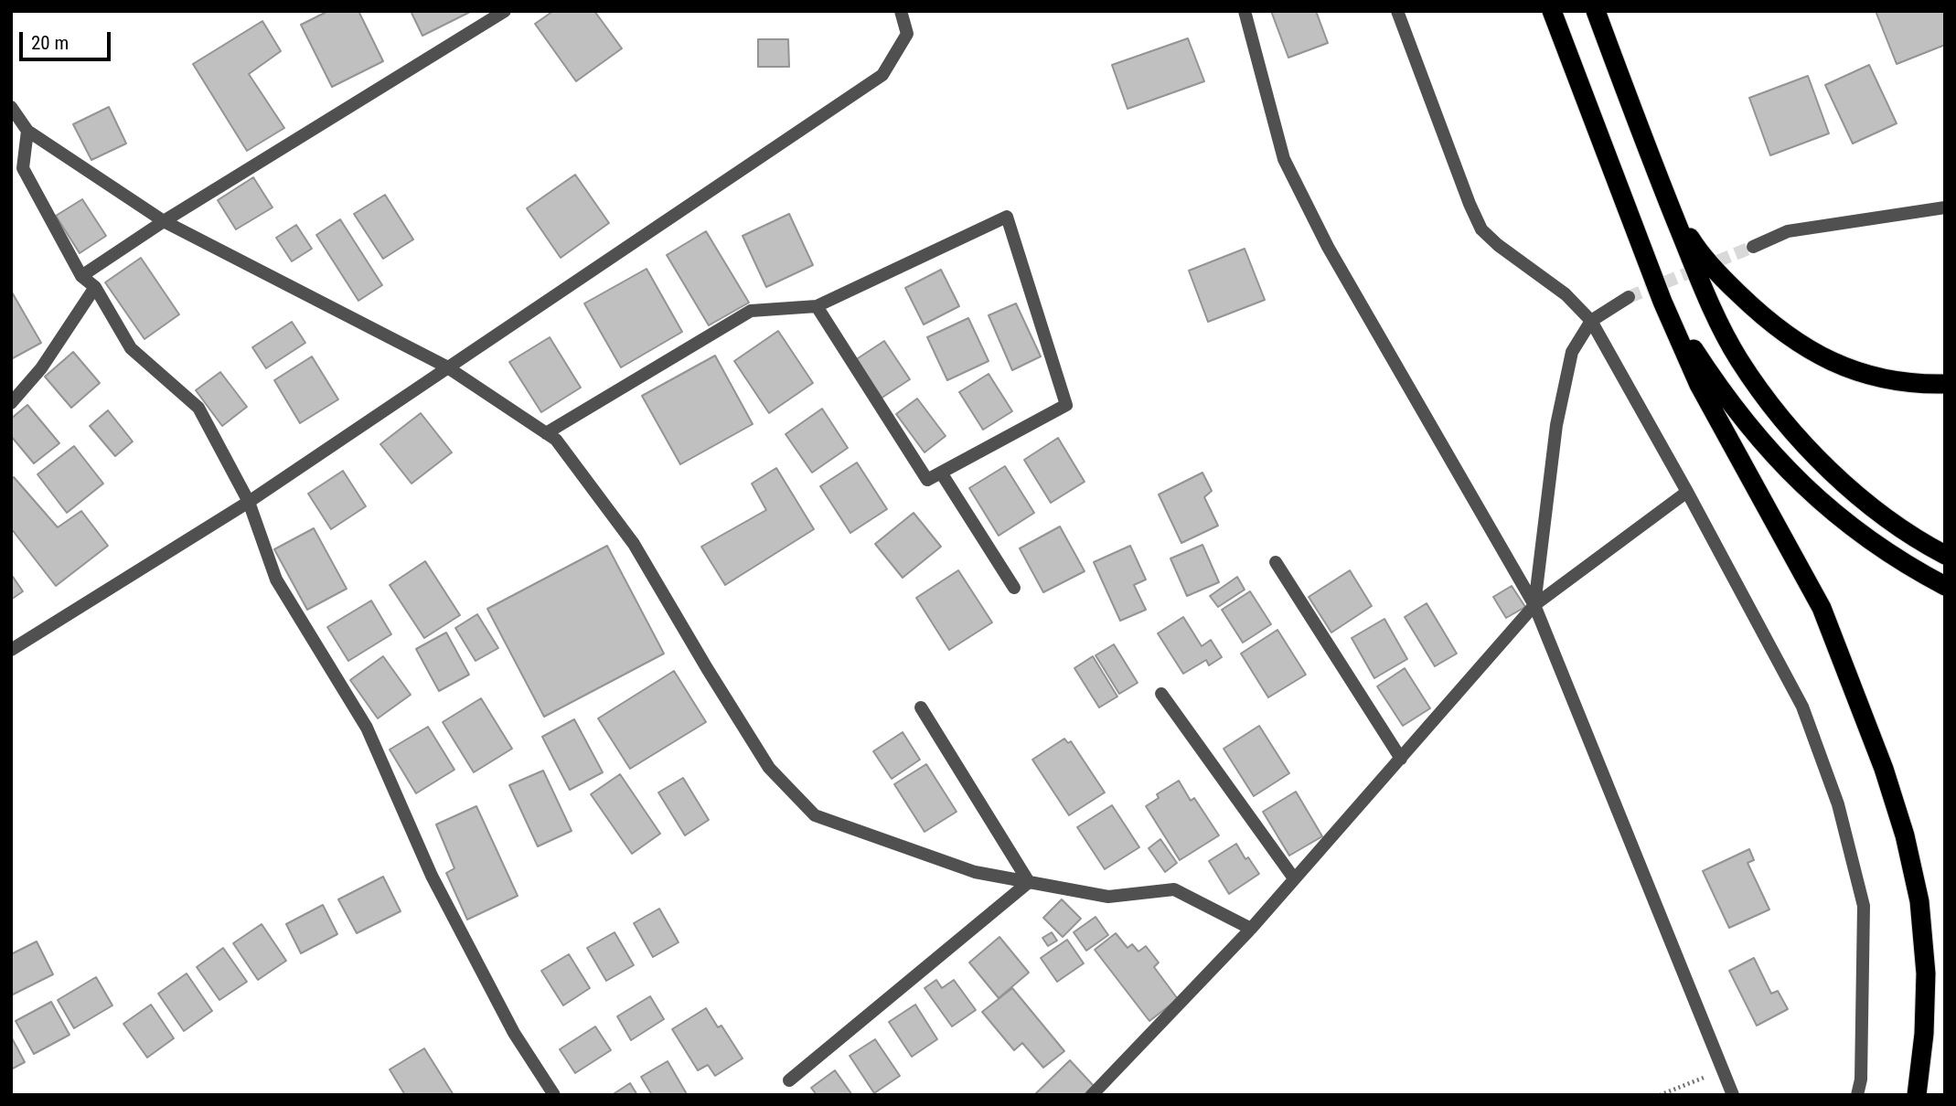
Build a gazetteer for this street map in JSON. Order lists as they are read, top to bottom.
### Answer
{
  "scale_bar": "20 m"
}
